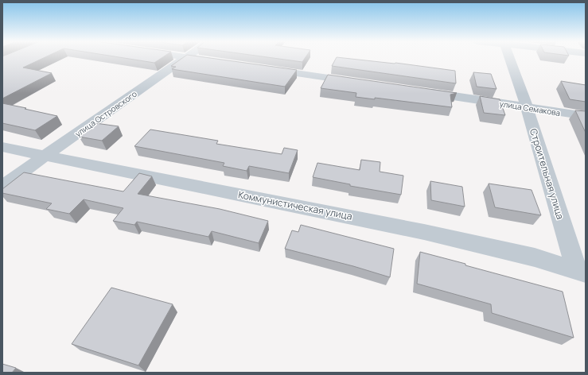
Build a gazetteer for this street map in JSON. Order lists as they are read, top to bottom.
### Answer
{
  "streets": {
    "street": [
      "улица Семакова",
      "улица Островского",
      "Строительная улица",
      "Коммунистическая улица"
    ]
  },
  "crossings": [
    ["улица Семакова", "Строительная улица"],
    ["улица Островского", "Коммунистическая улица"],
    ["Строительная улица", "Коммунистическая улица"]
  ]
}
